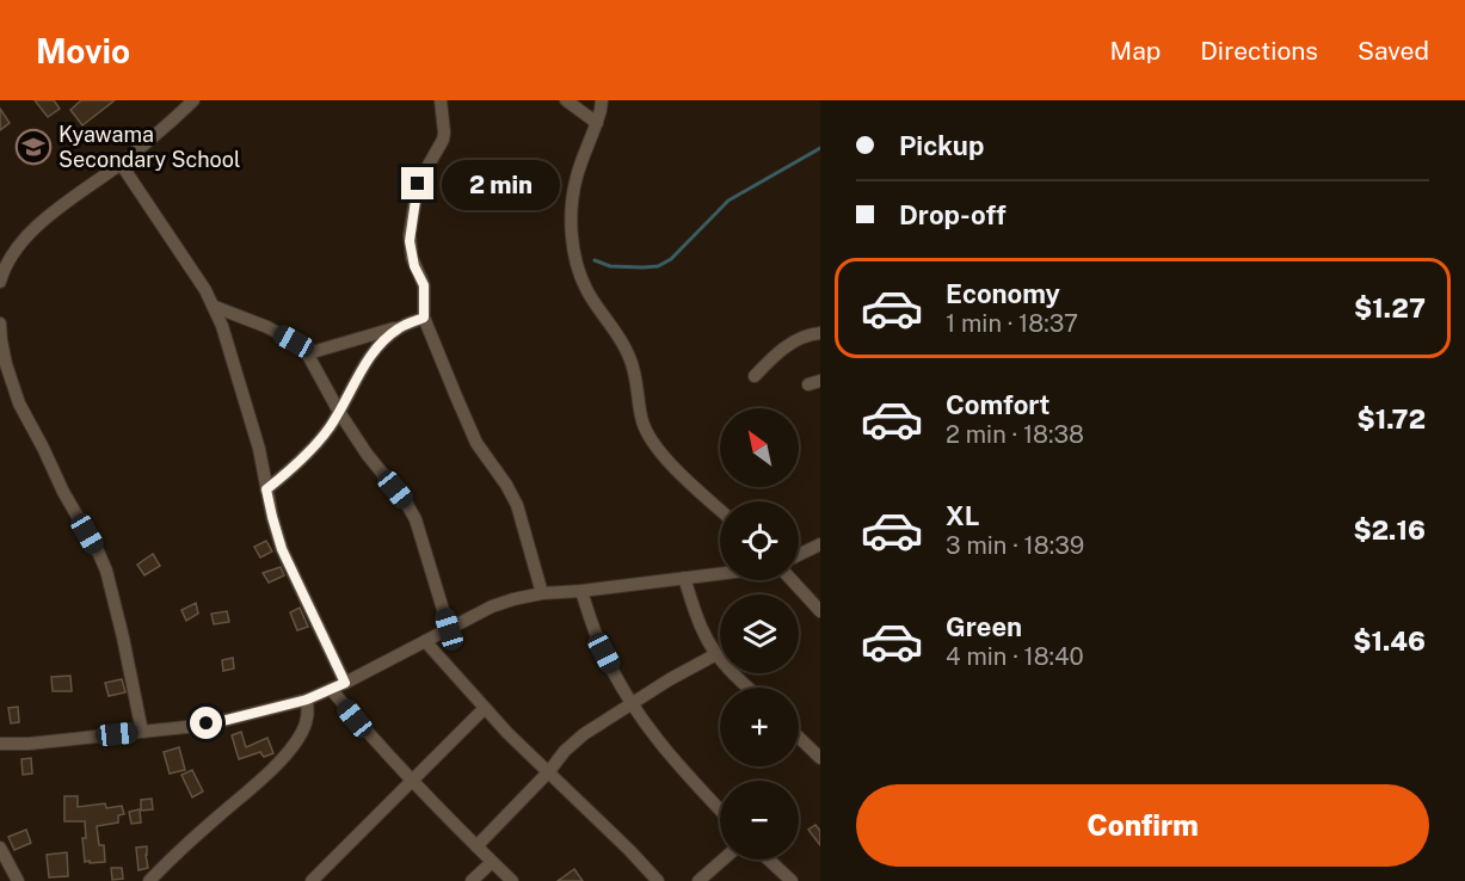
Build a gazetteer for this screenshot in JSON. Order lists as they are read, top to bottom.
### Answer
{
  "places": {
    "school or university": ["Kyawama Secondary School"]
  },
  "north": "top left",
  "page": {
    "header": "Movio",
    "nav": ["Map", "Directions", "Saved"],
    "banner": ["Pickup", "Drop-off"],
    "bubble": "2 min",
    "list": [
      {
        "name": "Economy",
        "note": "1 min · 18:37",
        "value": "$1.27"
      },
      {
        "name": "Comfort",
        "note": "2 min · 18:38",
        "value": "$1.72"
      },
      {
        "name": "XL",
        "note": "3 min · 18:39",
        "value": "$2.16"
      },
      {
        "name": "Green",
        "note": "4 min · 18:40",
        "value": "$1.46"
      }
    ],
    "map_buttons": ["+", "−"],
    "buttons": "Confirm"
  }
}
